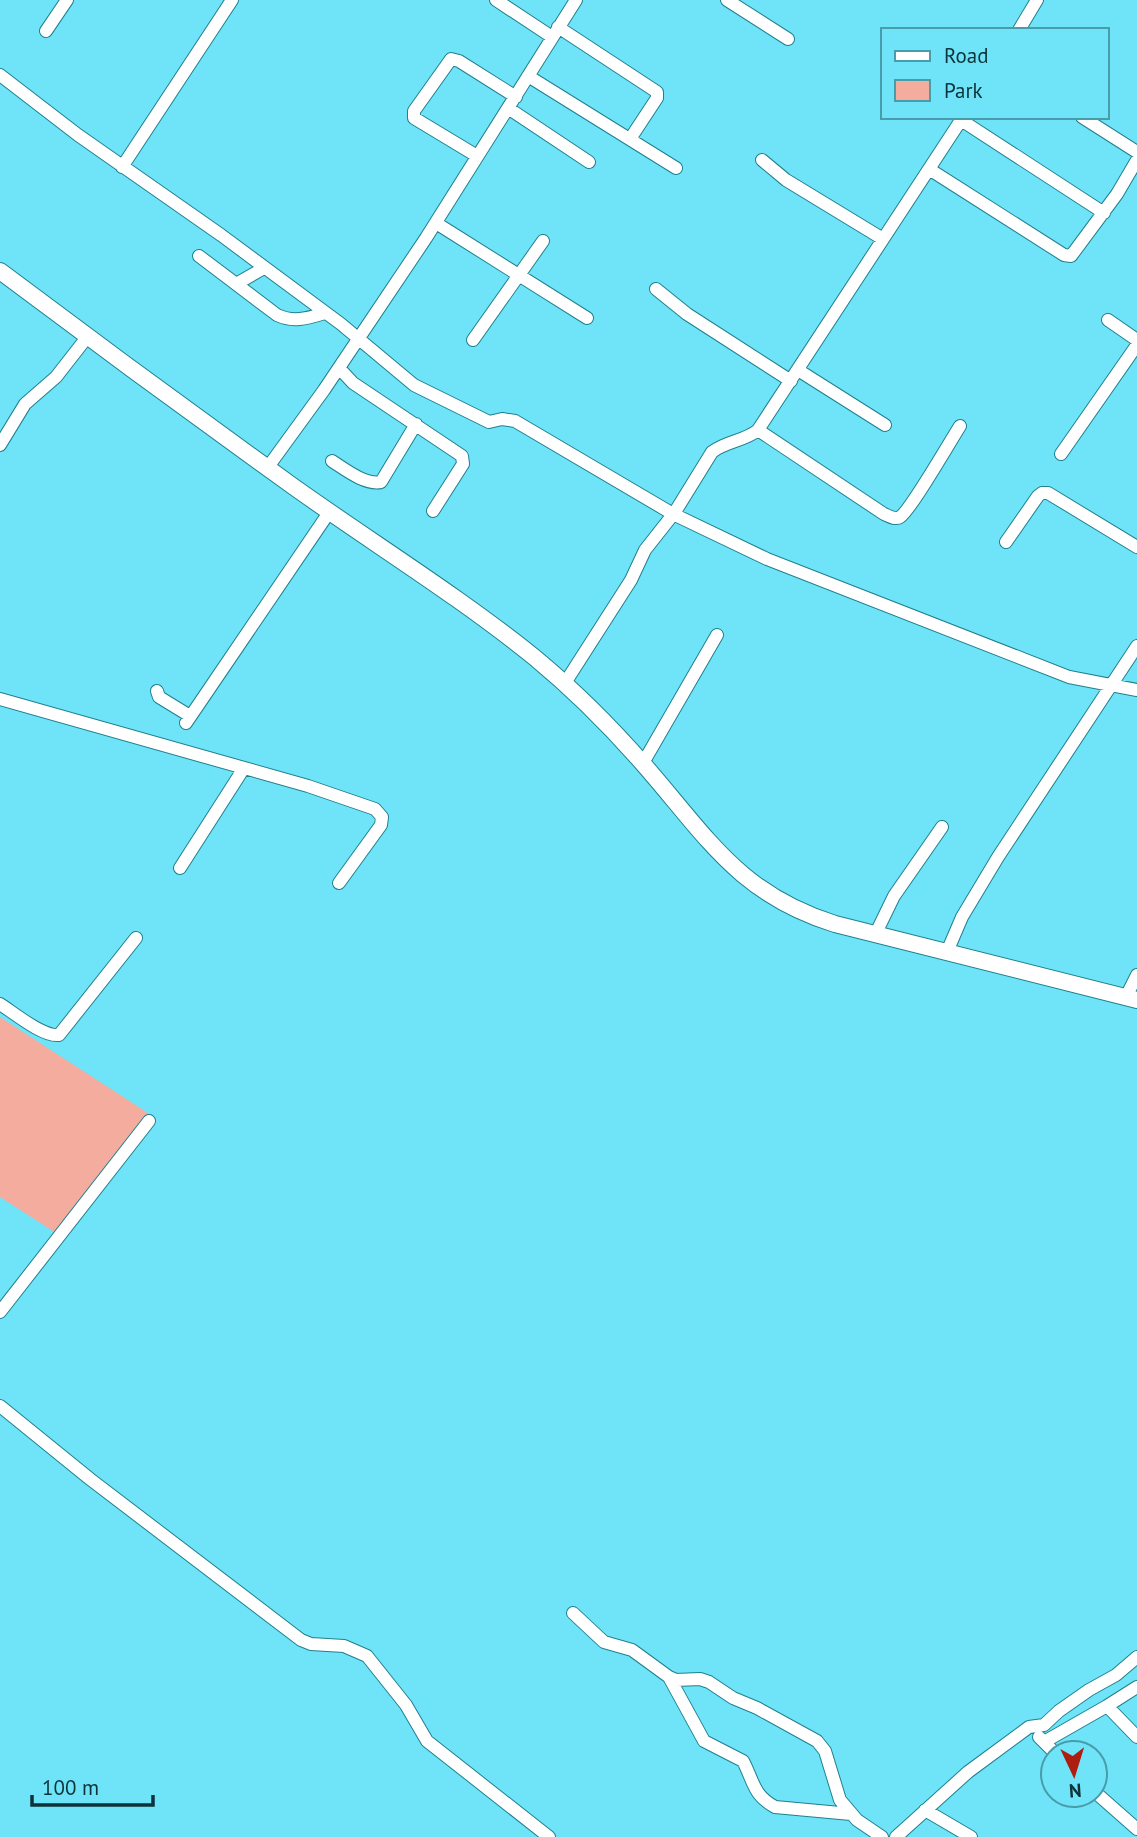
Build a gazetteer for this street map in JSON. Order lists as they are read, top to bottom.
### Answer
{
  "legend": ["Road", "Park"],
  "scale_bar": "100 m",
  "north": "bottom"
}
